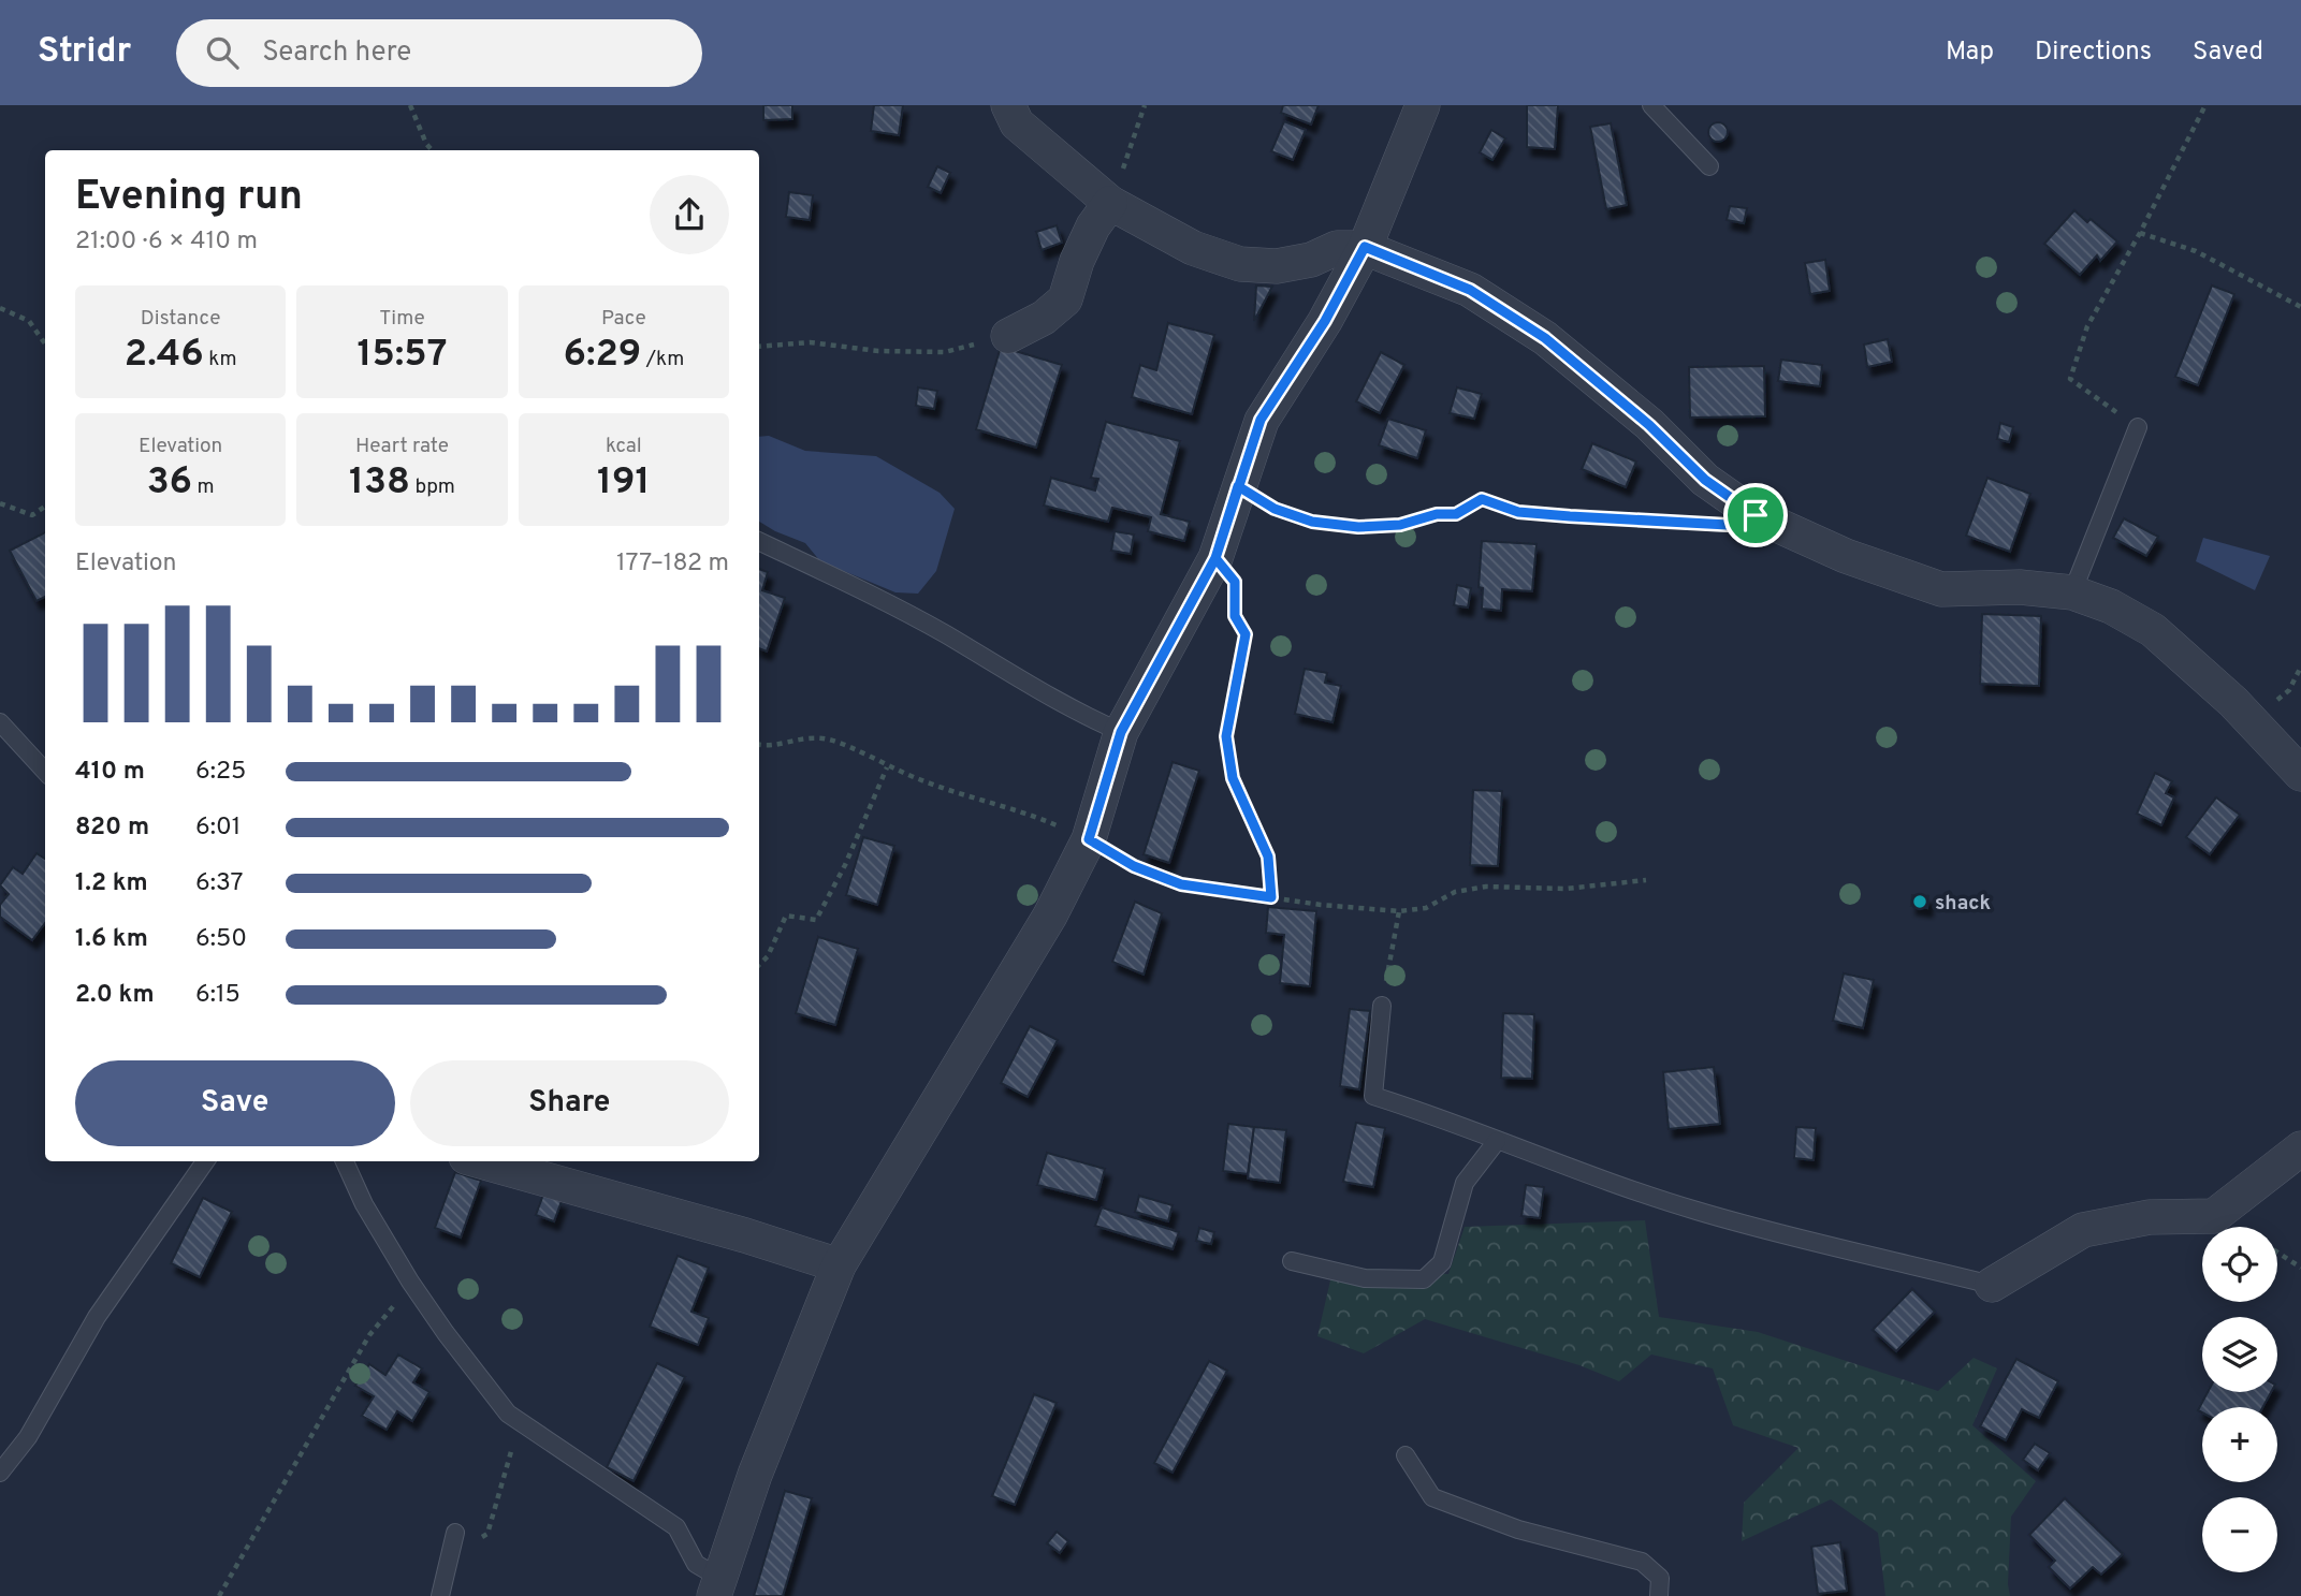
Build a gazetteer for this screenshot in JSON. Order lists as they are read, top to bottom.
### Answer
{
  "places": ["shack"],
  "page": {
    "header": "Stridr",
    "search": "Search here",
    "nav": ["Map", "Directions", "Saved"],
    "heading": ["Evening run", "21:00 · 6 × 410 m"],
    "stats": [
      ["Distance", "2.46 km"],
      ["Time", "15:57"],
      ["Pace", "6:29 /km"],
      ["Elevation", "36 m"],
      ["Heart rate", "138 bpm"],
      ["kcal", "191"]
    ],
    "chart": ["Elevation", "177–182 m"],
    "list": [
      {
        "name": "410 m",
        "note": "6:25"
      },
      {
        "name": "820 m",
        "note": "6:01"
      },
      {
        "name": "1.2 km",
        "note": "6:37"
      },
      {
        "name": "1.6 km",
        "note": "6:50"
      },
      {
        "name": "2.0 km",
        "note": "6:15"
      }
    ],
    "buttons": ["Save", "Share"],
    "map_buttons": ["+", "−"]
  }
}
